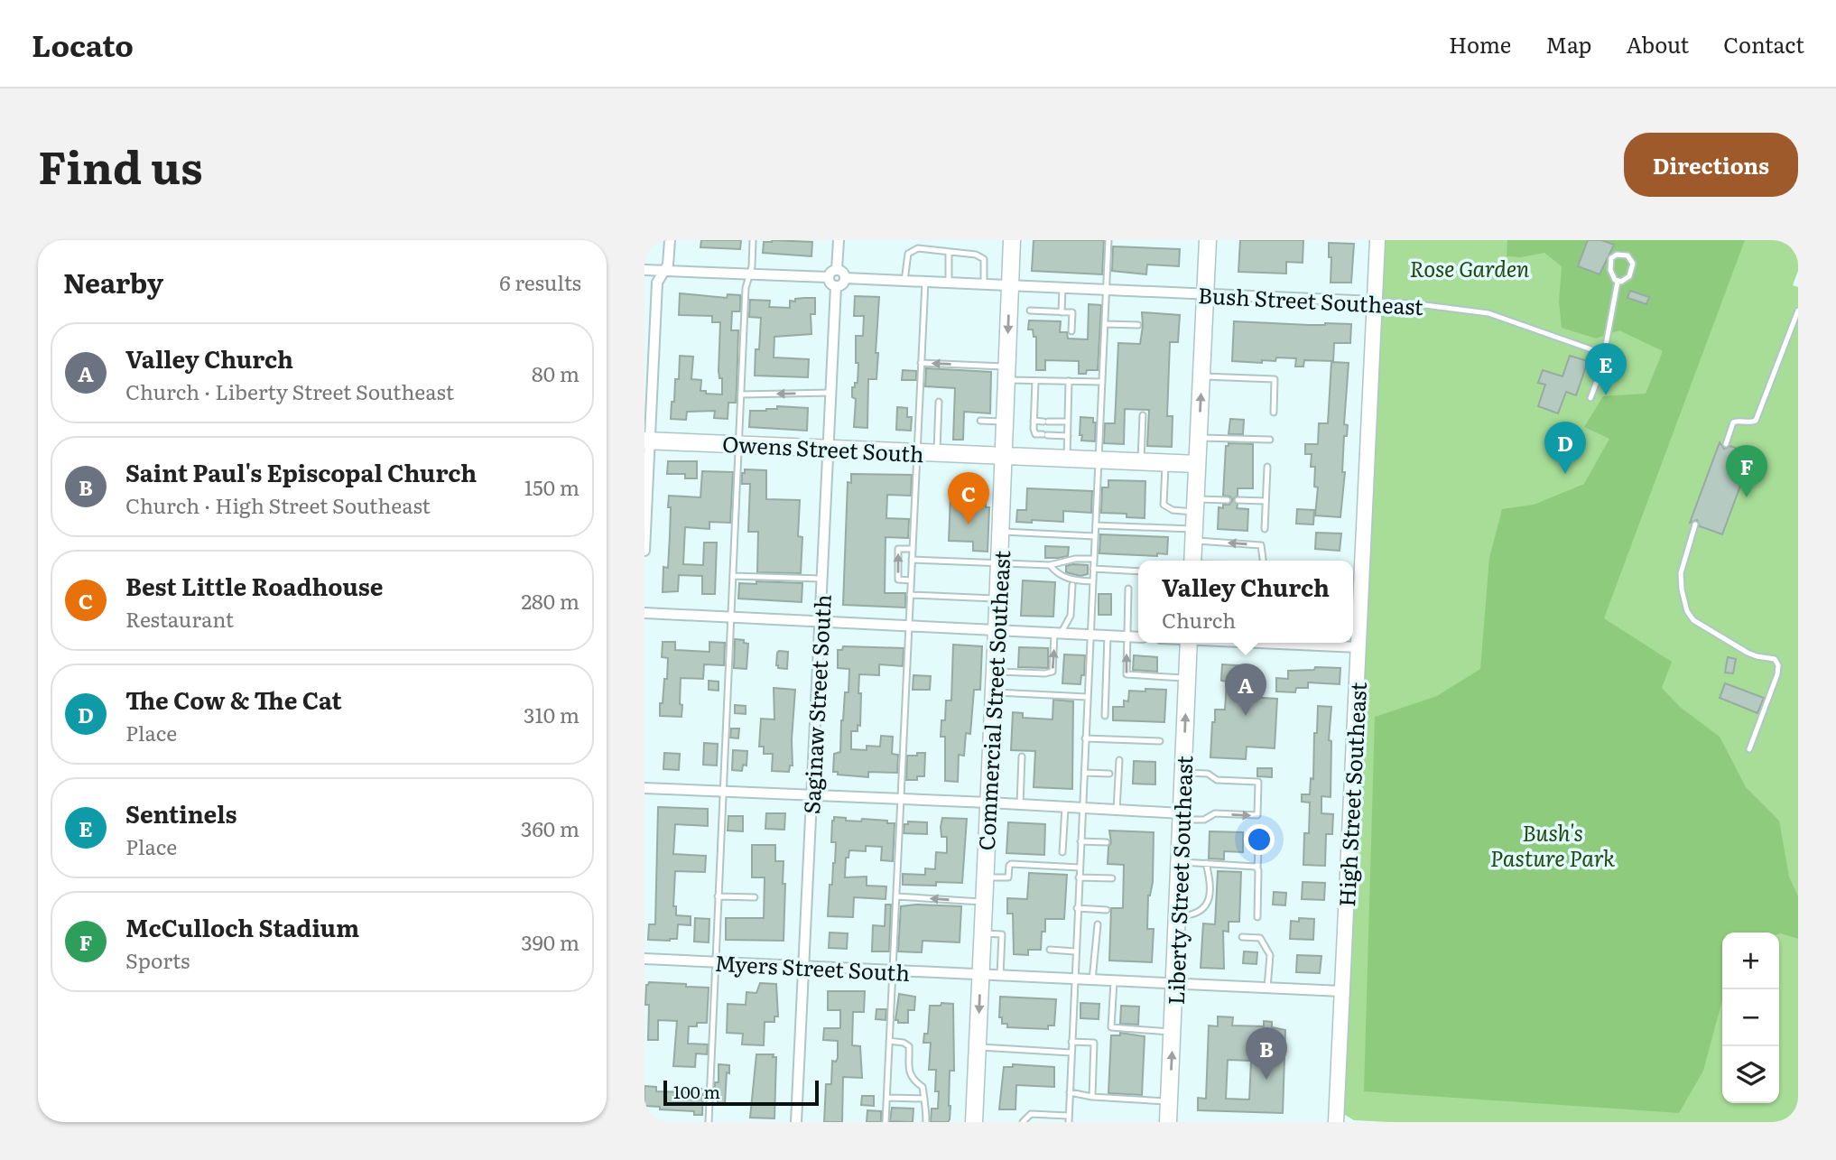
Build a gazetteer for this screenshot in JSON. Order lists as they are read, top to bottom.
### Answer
{
  "streets": {
    "main road": ["Owens Street South", "Commercial Street Southeast", "Liberty Street Southeast"],
    "street": [
      "Bush Street Southeast",
      "Saginaw Street South",
      "High Street Southeast",
      "Myers Street South"
    ]
  },
  "crossings": [
    ["Bush Street Southeast", "Commercial Street Southeast"],
    ["Bush Street Southeast", "Saginaw Street South"],
    ["Bush Street Southeast", "High Street Southeast"],
    ["Owens Street South", "Commercial Street Southeast"],
    ["Owens Street South", "Saginaw Street South"],
    ["Commercial Street Southeast", "Myers Street South"],
    ["Saginaw Street South", "Myers Street South"],
    ["High Street Southeast", "Myers Street South"],
    ["Liberty Street Southeast", "Myers Street South"]
  ],
  "parks": ["Rose Garden", "Bush's Pasture Park"],
  "scale_bar": "100 m",
  "page": {
    "header": "Locato",
    "nav": [
      "Home",
      "Map",
      "About",
      "Contact"
    ],
    "title": "Find us",
    "buttons": "Directions",
    "heading": ["Nearby", "6 results"],
    "list": [
      {
        "mark": "A",
        "name": "Valley Church",
        "note": "Church · Liberty Street Southeast",
        "value": "80 m"
      },
      {
        "mark": "B",
        "name": "Saint Paul's Episcopal Church",
        "note": "Church · High Street Southeast",
        "value": "150 m"
      },
      {
        "mark": "C",
        "name": "Best Little Roadhouse",
        "note": "Restaurant",
        "value": "280 m"
      },
      {
        "mark": "D",
        "name": "The Cow & The Cat",
        "note": "Place",
        "value": "310 m"
      },
      {
        "mark": "E",
        "name": "Sentinels",
        "note": "Place",
        "value": "360 m"
      },
      {
        "mark": "F",
        "name": "McCulloch Stadium",
        "note": "Sports",
        "value": "390 m"
      }
    ],
    "pins": [
      "E",
      "D",
      "F",
      "C",
      "A",
      "B"
    ],
    "popup": ["Valley Church", "Church"],
    "map_buttons": ["+", "−"],
    "scale": "100 m"
  }
}
